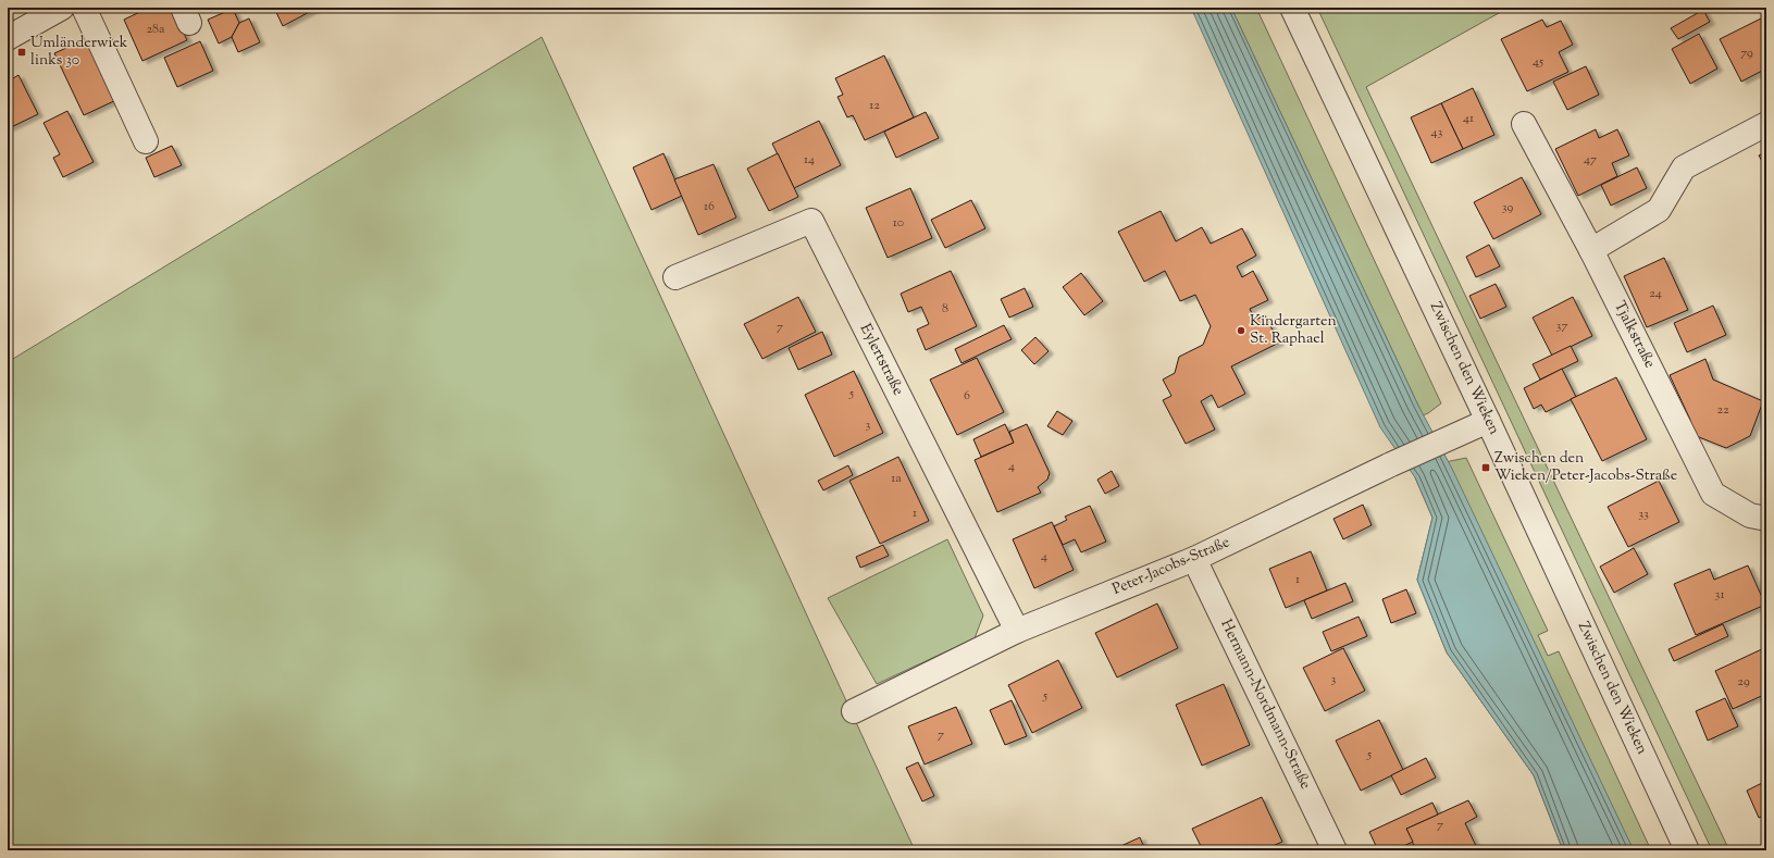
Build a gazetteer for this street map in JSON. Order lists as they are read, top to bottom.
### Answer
{
  "streets": {
    "street": [
      "Tjalkstraße",
      "Eylertstraße",
      "Zwischen den Wieken",
      "Peter-Jacobs-Straße",
      "Hermann-Nordmann-Straße"
    ]
  },
  "crossings": [
    ["Eylertstraße", "Peter-Jacobs-Straße"],
    ["Zwischen den Wieken", "Peter-Jacobs-Straße"],
    ["Peter-Jacobs-Straße", "Hermann-Nordmann-Straße"]
  ],
  "places": {
    "transit": ["Umländerwiek links 30", "Zwischen den Wieken/Peter-Jacobs-Straße"],
    "other": ["Kindergarten St. Raphael"]
  },
  "house_numbers": [
    "28a",
    "79",
    "45",
    "12",
    "41",
    "43",
    "14",
    "47",
    "16",
    "39",
    "10",
    "24",
    "8",
    "37",
    "7",
    "5",
    "6",
    "22",
    "3",
    "4",
    "1a",
    "1",
    "33",
    "4",
    "1",
    "31",
    "3",
    "29",
    "5",
    "7",
    "5",
    "7"
  ]
}
